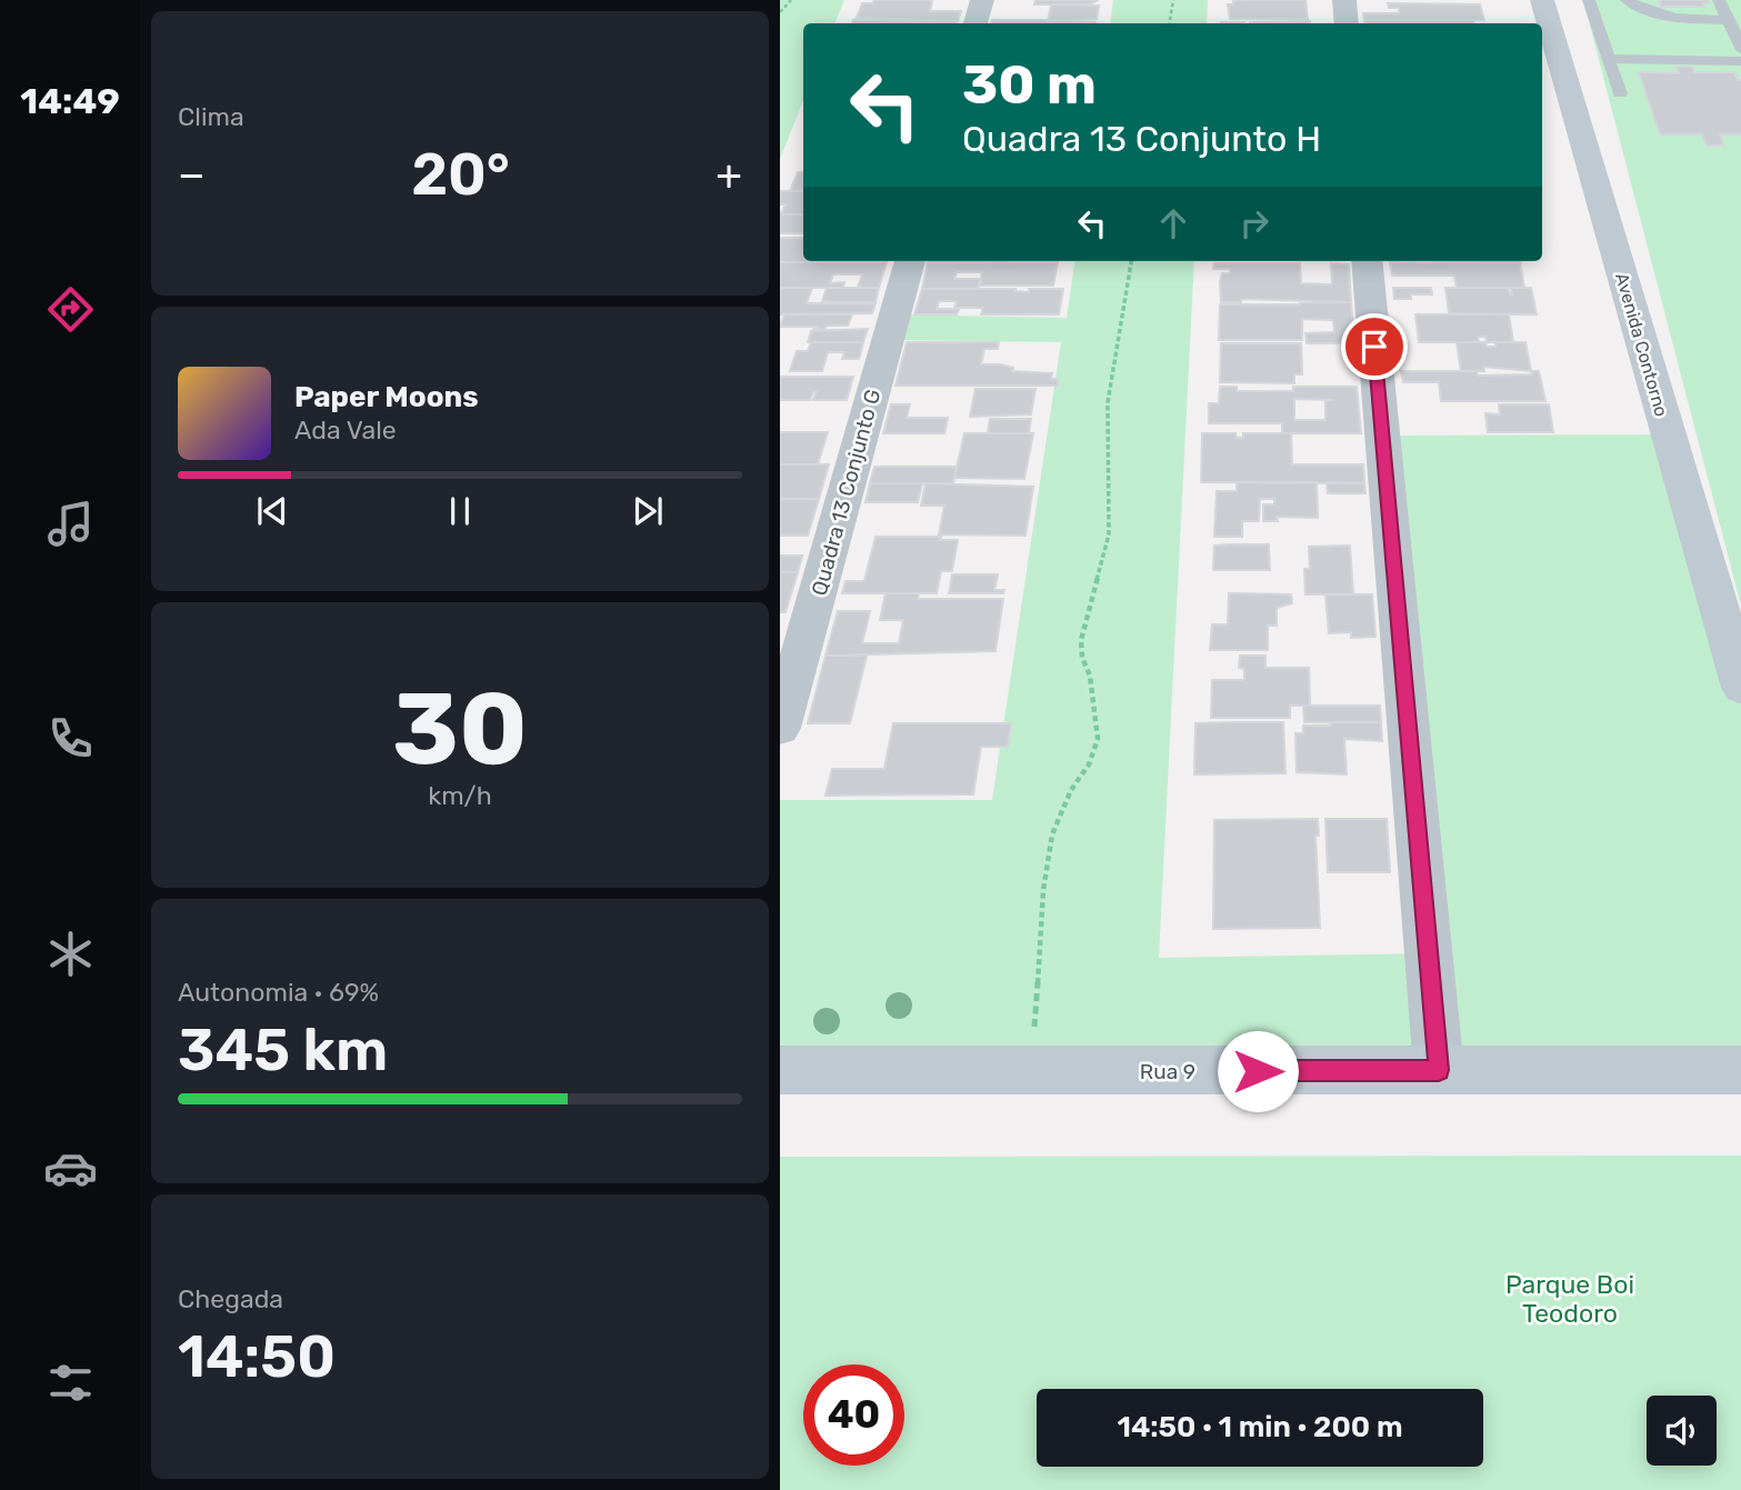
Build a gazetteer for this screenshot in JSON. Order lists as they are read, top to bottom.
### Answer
{
  "streets": {
    "street": ["Avenida Contorno", "Quadra 13 Conjunto G", "Rua 9"]
  },
  "parks": ["Parque Boi Teodoro"],
  "page": {
    "tabs": "14:49",
    "tile": [
      "Clima",
      ["30", "km/h"],
      ["Autonomia · 69%", "345 km"],
      ["Chegada", "14:50"]
    ],
    "turn": ["30 m", "Quadra 13 Conjunto H"],
    "heat": ["−", "20°", "+"],
    "song": ["Paper Moons", "Ada Vale"],
    "limit": "40",
    "trip": "14:50 · 1 min · 200 m"
  }
}
